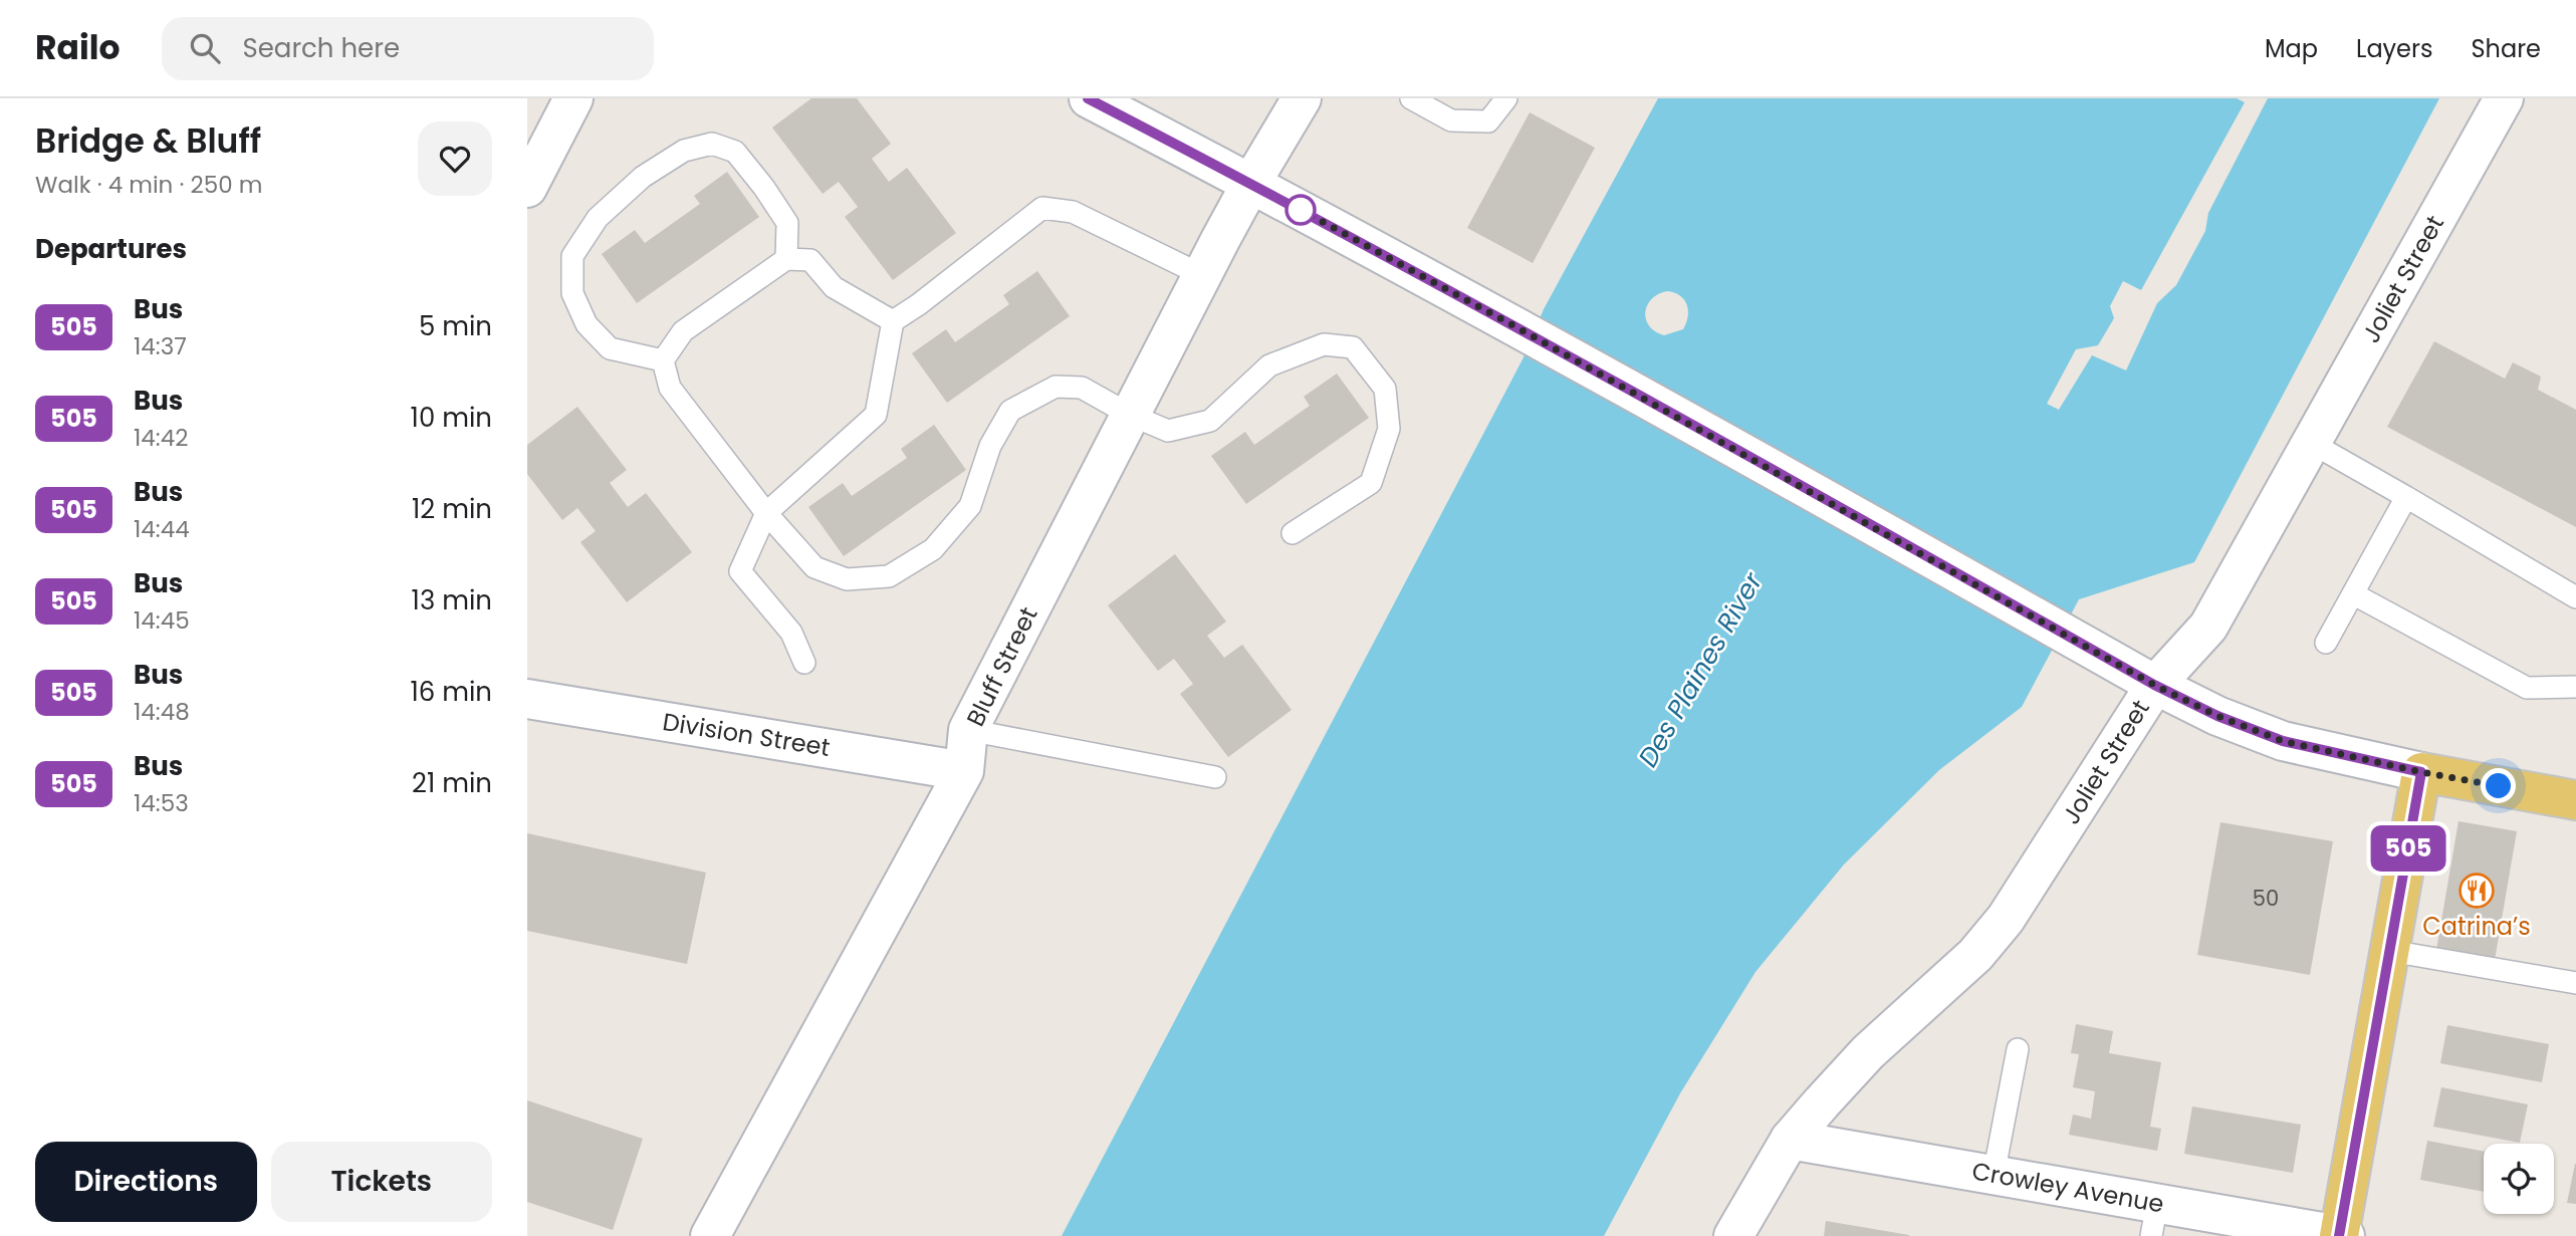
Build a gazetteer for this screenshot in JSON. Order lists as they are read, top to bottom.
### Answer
{
  "streets": {
    "street": [
      "Joliet Street",
      "Bluff Street",
      "Division Street",
      "Crowley Avenue"
    ]
  },
  "crossings": [
    ["Joliet Street", "Crowley Avenue"],
    ["Bluff Street", "Division Street"]
  ],
  "water": ["Des Plaines River"],
  "places": {
    "restaurant": ["Catrina’s"]
  },
  "lines": ["bus line 505"],
  "house_numbers": ["50"],
  "page": {
    "header": "Railo",
    "search": "Search here",
    "nav": ["Map", "Layers", "Share"],
    "heading": [
      ["Bridge & Bluff", "Walk · 4 min · 250 m"],
      "Departures"
    ],
    "on_map": "505",
    "list": [
      {
        "mark": "505",
        "name": "Bus",
        "note": "14:37",
        "value": "5 min"
      },
      {
        "mark": "505",
        "name": "Bus",
        "note": "14:42",
        "value": "10 min"
      },
      {
        "mark": "505",
        "name": "Bus",
        "note": "14:44",
        "value": "12 min"
      },
      {
        "mark": "505",
        "name": "Bus",
        "note": "14:45",
        "value": "13 min"
      },
      {
        "mark": "505",
        "name": "Bus",
        "note": "14:48",
        "value": "16 min"
      },
      {
        "mark": "505",
        "name": "Bus",
        "note": "14:53",
        "value": "21 min"
      }
    ],
    "buttons": ["Directions", "Tickets"]
  }
}
